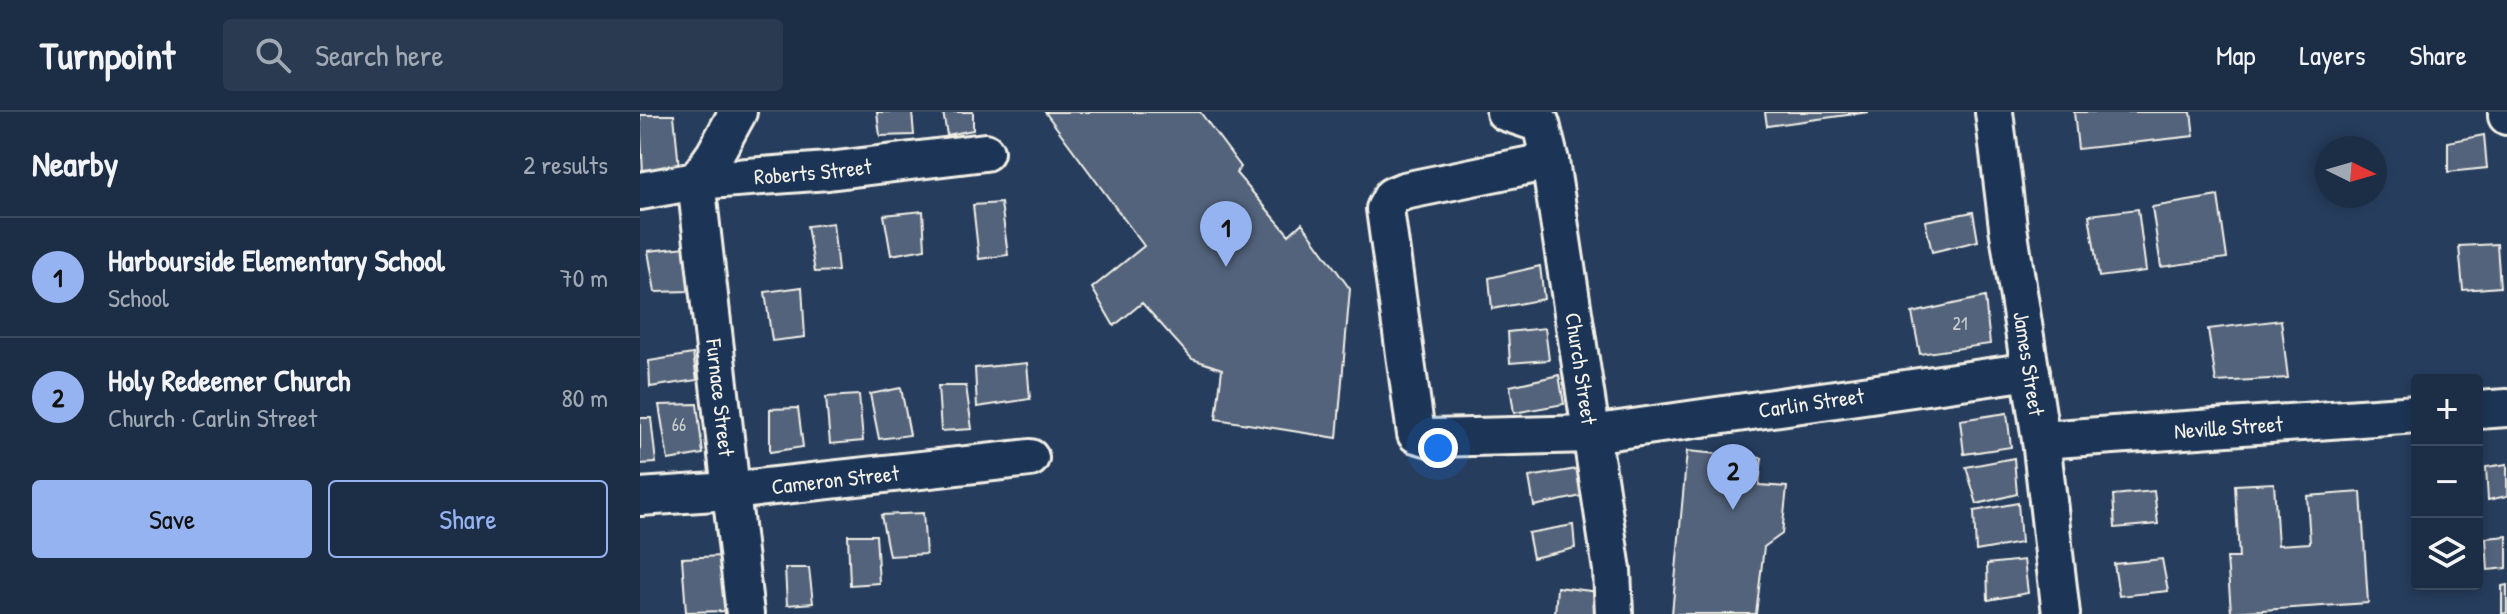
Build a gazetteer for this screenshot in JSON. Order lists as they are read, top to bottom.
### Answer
{
  "streets": {
    "street": [
      "Roberts Street",
      "James Street",
      "Church Street",
      "Furnace Street",
      "Carlin Street",
      "Neville Street",
      "Cameron Street"
    ]
  },
  "crossings": [
    ["Roberts Street", "Furnace Street"],
    ["James Street", "Carlin Street"],
    ["James Street", "Neville Street"],
    ["Church Street", "Carlin Street"],
    ["Furnace Street", "Cameron Street"]
  ],
  "house_numbers": ["21", "66"],
  "north": "right",
  "page": {
    "header": "Turnpoint",
    "search": "Search here",
    "nav": ["Map", "Layers", "Share"],
    "heading": ["Nearby", "2 results"],
    "pins": ["1", "2"],
    "list": [
      {
        "mark": "1",
        "name": "Harbourside Elementary School",
        "note": "School",
        "value": "70 m"
      },
      {
        "mark": "2",
        "name": "Holy Redeemer Church",
        "note": "Church · Carlin Street",
        "value": "80 m"
      }
    ],
    "map_buttons": ["+", "−"],
    "buttons": ["Save", "Share"]
  }
}
